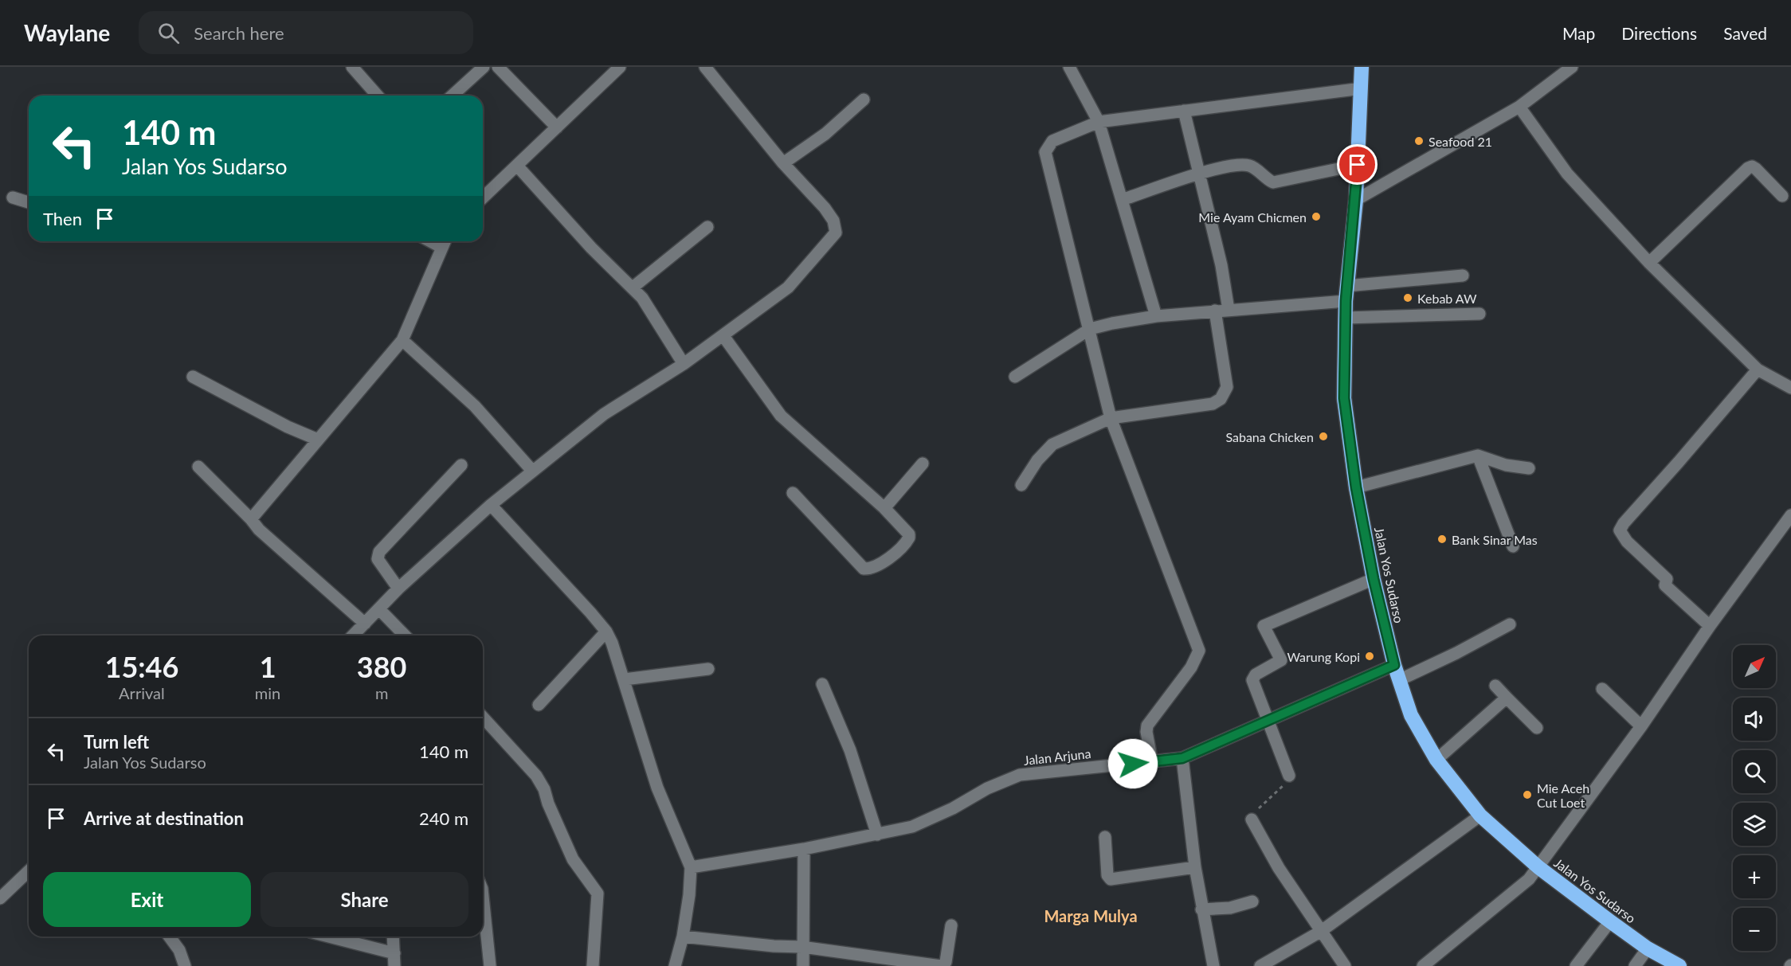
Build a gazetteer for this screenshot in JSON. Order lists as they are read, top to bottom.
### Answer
{
  "streets": {
    "highway": ["Jalan Yos Sudarso"],
    "street": ["Jalan Arjuna"]
  },
  "crossings": [
    ["Jalan Yos Sudarso", "Jalan Arjuna"]
  ],
  "districts": ["Marga Mulya"],
  "places": [
    "Seafood 21",
    "Mie Ayam Chicmen",
    "Kebab AW",
    "Sabana Chicken",
    "Bank Sinar Mas",
    "Warung Kopi",
    "Mie Aceh Cut Loet"
  ],
  "north": "top right",
  "page": {
    "header": "Waylane",
    "search": "Search here",
    "nav": ["Map", "Directions", "Saved"],
    "turn": ["140 m", "Jalan Yos Sudarso"],
    "then": "Then",
    "eta": [
      "15:46",
      "Arrival",
      "1",
      "min",
      "380",
      "m"
    ],
    "map_buttons": ["+", "−"],
    "list": [
      {
        "name": "Turn left",
        "note": "Jalan Yos Sudarso",
        "value": "140 m"
      },
      {
        "name": "Arrive at destination",
        "value": "240 m"
      }
    ],
    "buttons": ["Exit", "Share"]
  }
}
